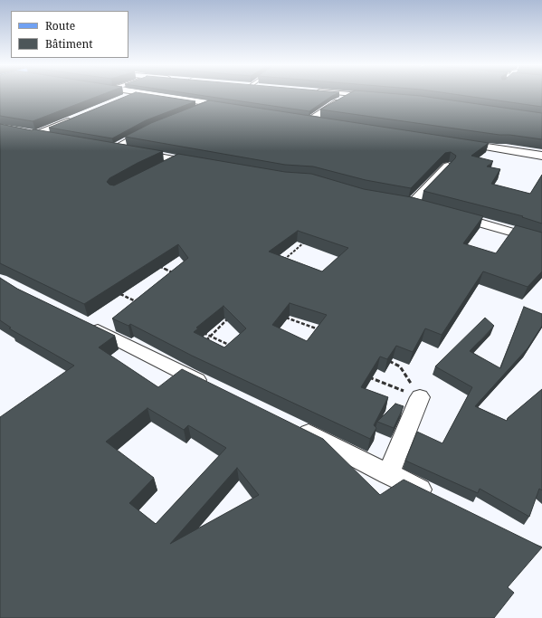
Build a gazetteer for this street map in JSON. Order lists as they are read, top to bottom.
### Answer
{
  "legend": ["Route", "Bâtiment"]
}
